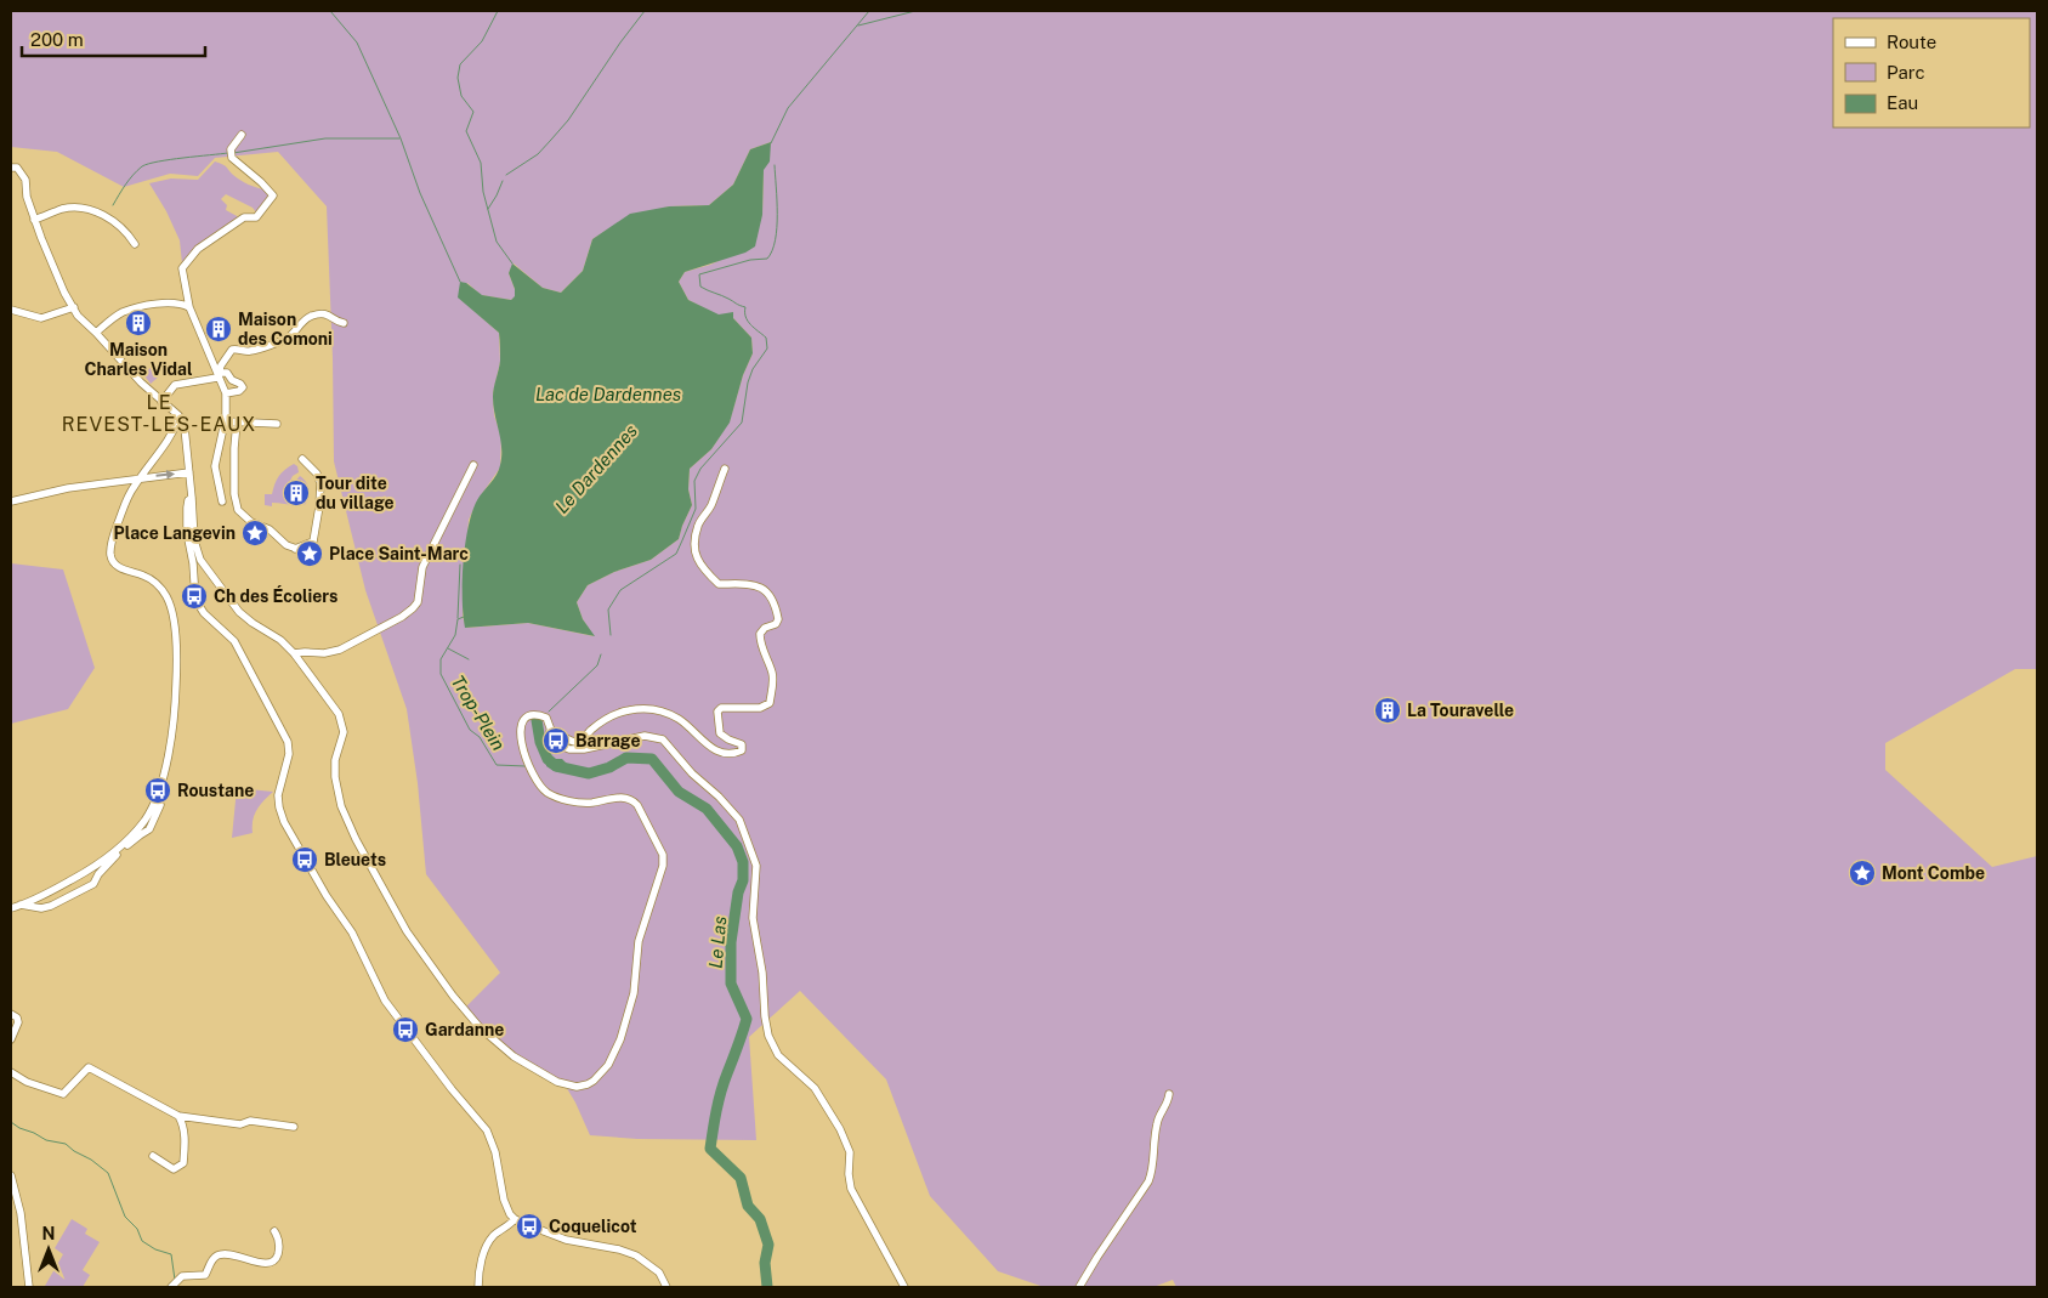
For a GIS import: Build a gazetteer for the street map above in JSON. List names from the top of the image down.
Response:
{
  "districts": ["LE REVEST-LES-EAUX"],
  "water": [
    "Lac de Dardennes",
    "Le Dardennes",
    "Trop-Plein",
    "Le Las"
  ],
  "places": {
    "building": [
      "Maison Charles Vidal",
      "Maison des Comoni",
      "Tour dite du village",
      "La Touravelle"
    ],
    "place": ["Place Langevin", "Place Saint-Marc", "Mont Combe"],
    "bus stop": [
      "Ch des Écoliers",
      "Barrage",
      "Roustane",
      "Bleuets",
      "Gardanne",
      "Coquelicot"
    ]
  },
  "legend": ["Route", "Parc", "Eau"],
  "scale_bar": "200 m",
  "north": "top"
}
